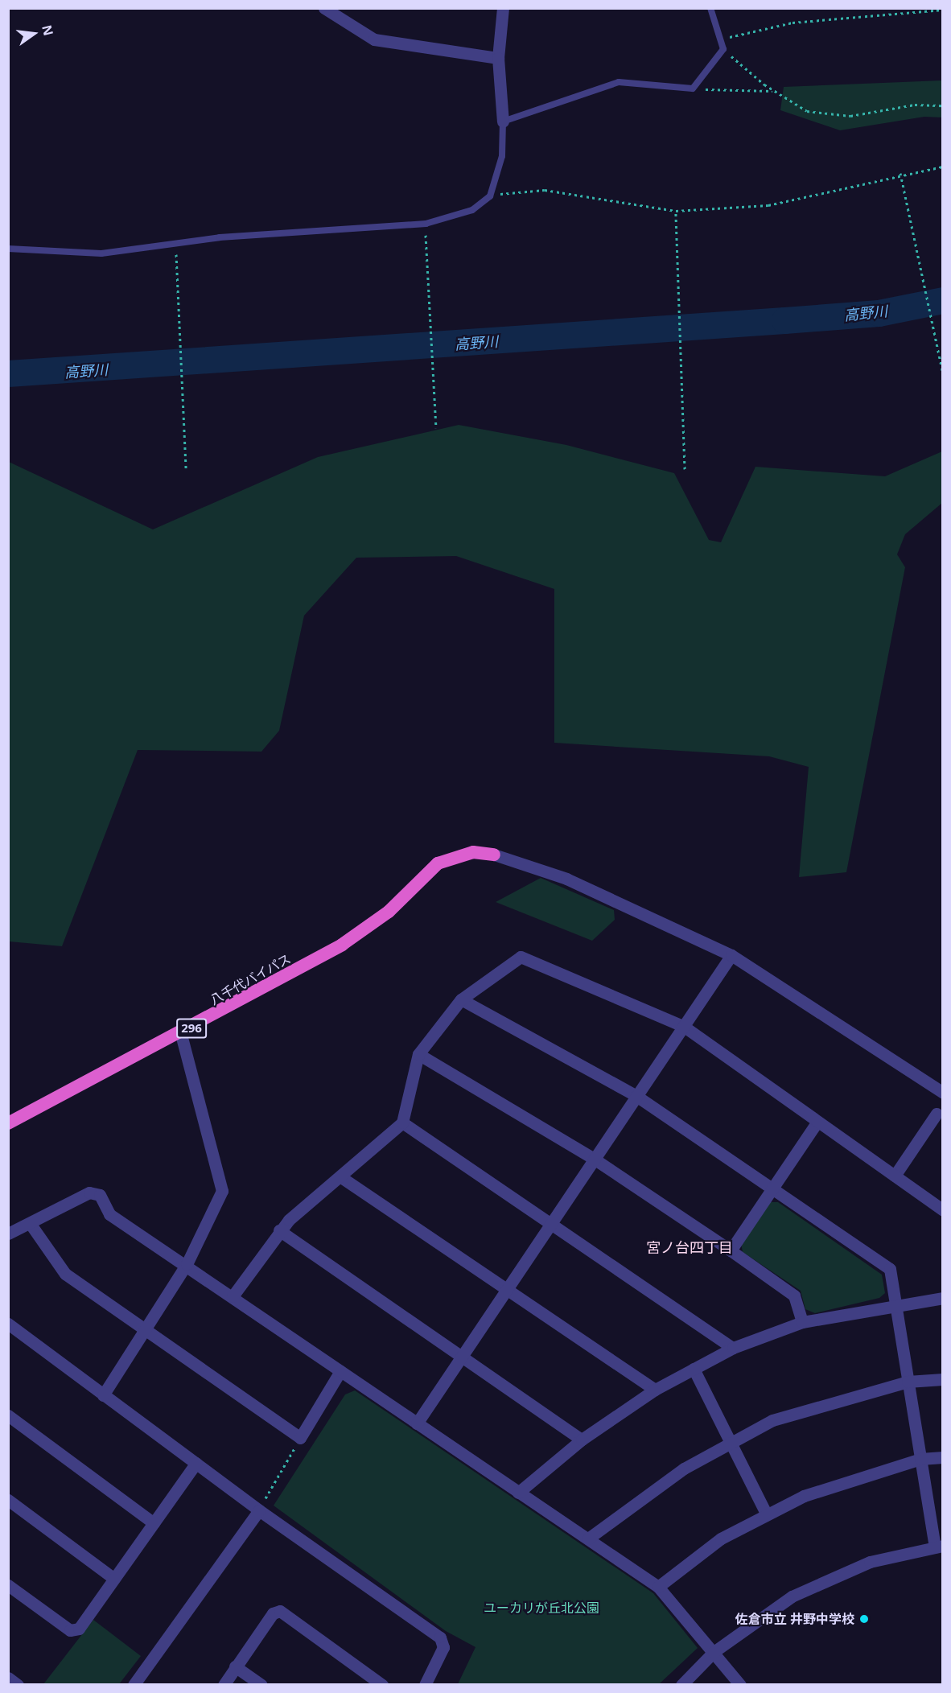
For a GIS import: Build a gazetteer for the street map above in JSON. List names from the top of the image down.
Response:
{
  "streets": {
    "highway": ["八千代バイパス", "296"]
  },
  "districts": ["宮ノ台四丁目"],
  "water": ["高野川"],
  "parks": ["ユーカリが丘北公園"],
  "places": ["佐倉市立 井野中学校"],
  "north": "right"
}
